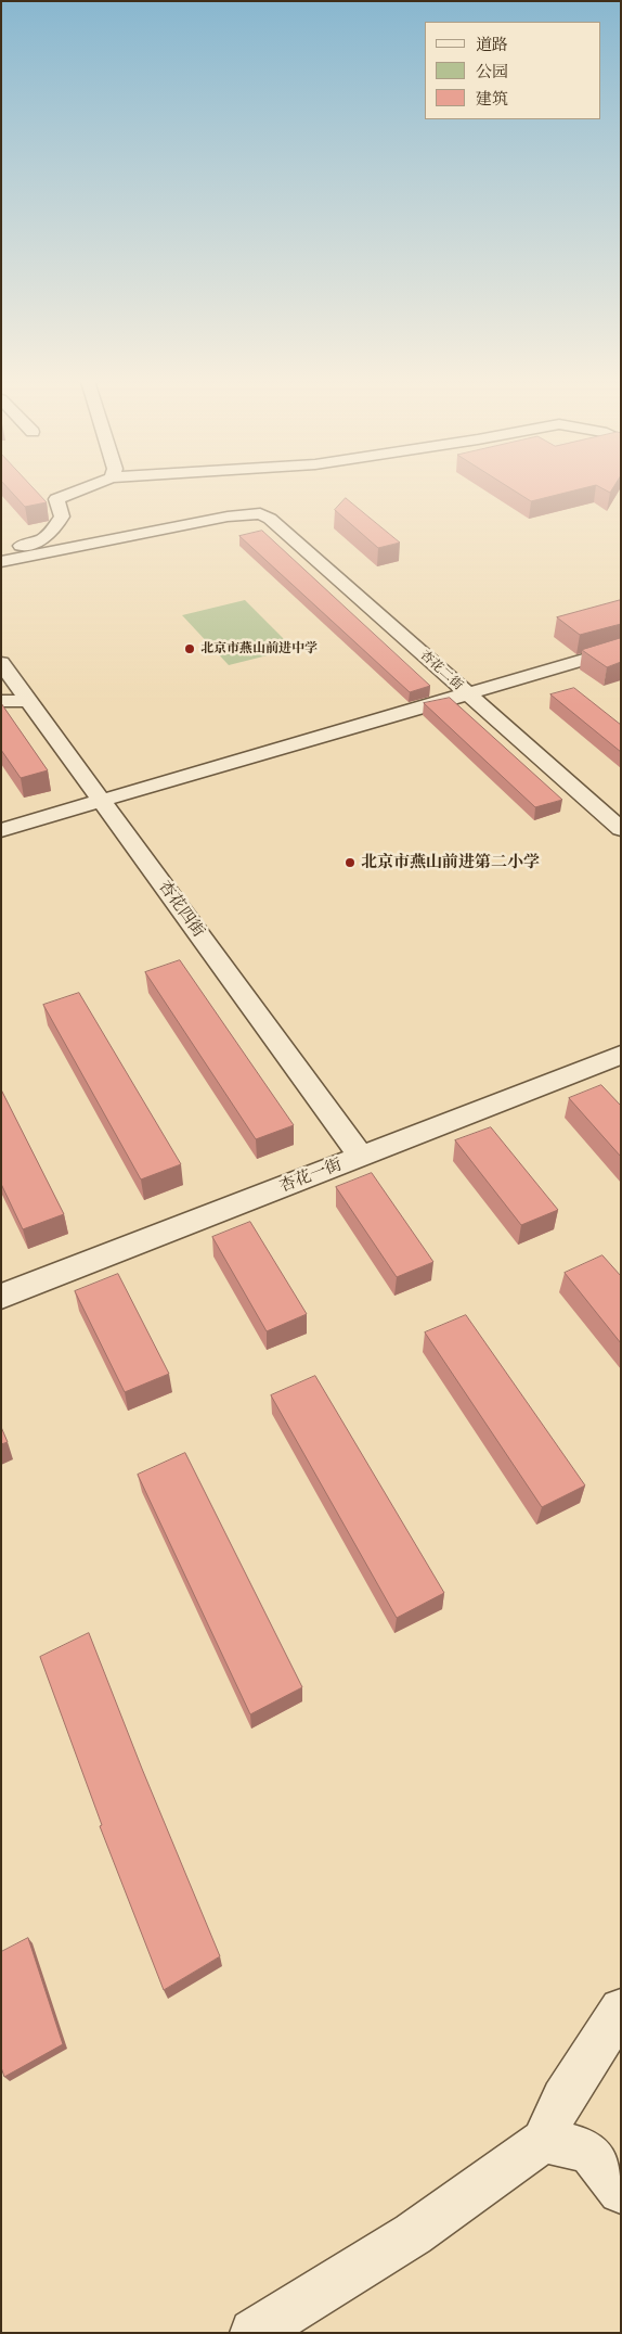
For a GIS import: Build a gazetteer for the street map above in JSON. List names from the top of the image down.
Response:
{
  "streets": {
    "street": ["杏花二街", "杏花四街", "杏花一街"]
  },
  "crossings": [
    ["杏花四街", "杏花一街"]
  ],
  "places": ["北京市燕山前进中学", "北京市燕山前进第二小学"],
  "legend": ["道路", "公园", "建筑"]
}
